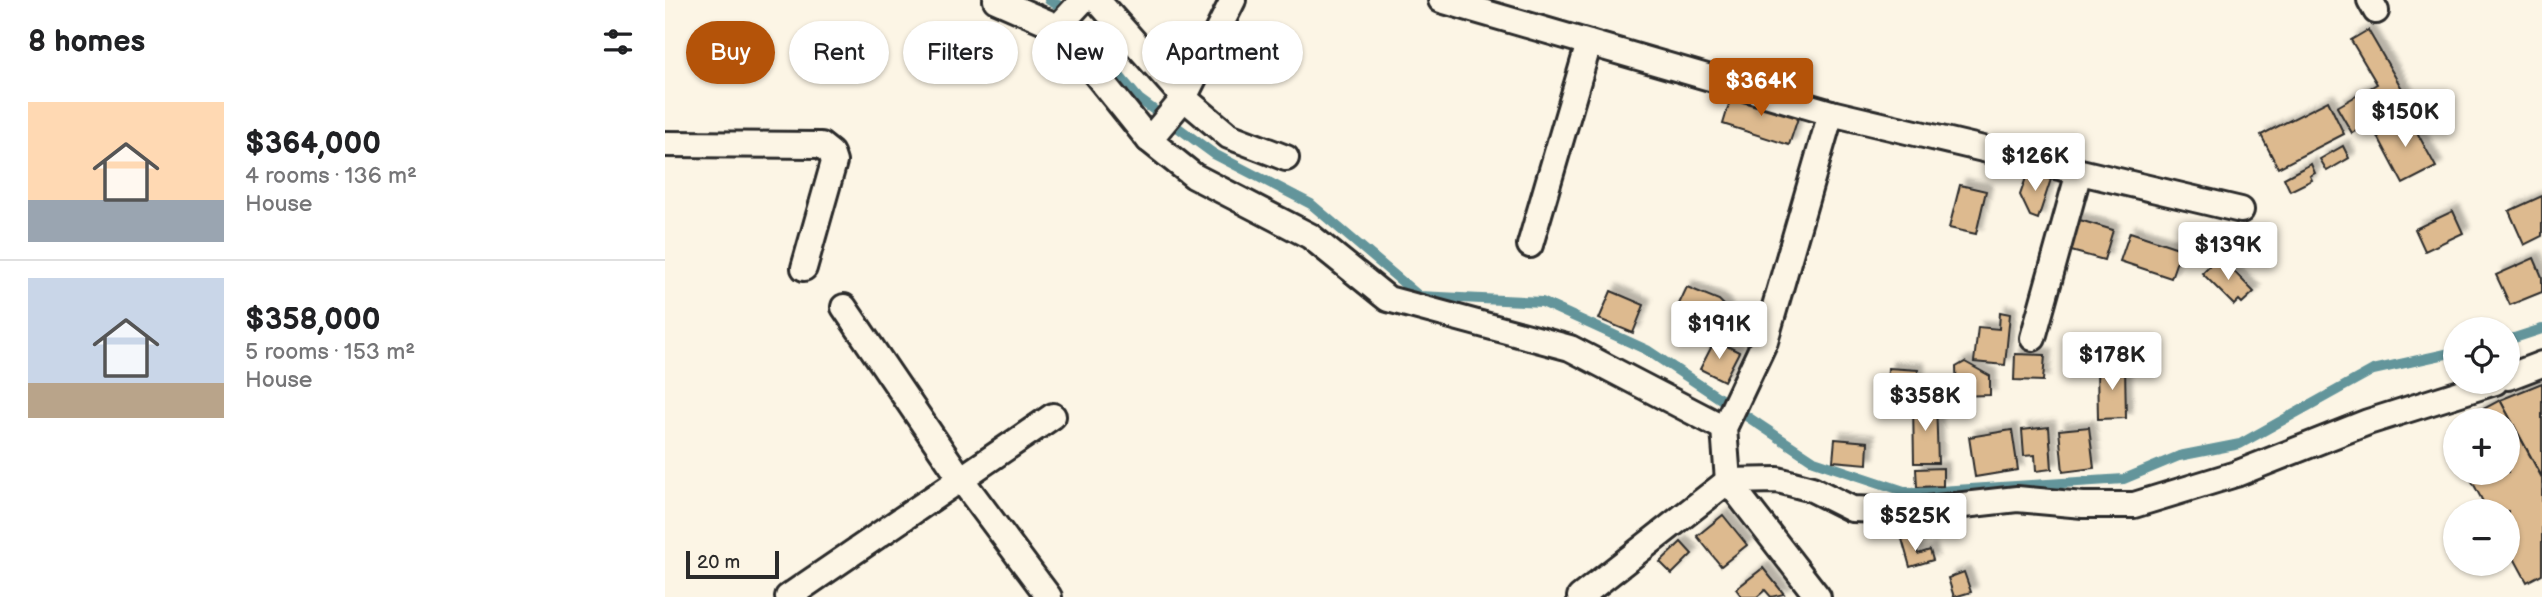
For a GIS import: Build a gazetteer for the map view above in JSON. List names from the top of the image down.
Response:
{
  "scale_bar": "20 m",
  "page": {
    "heading": "8 homes",
    "chip": [
      "Buy",
      "Rent",
      "Filters",
      "New",
      "Apartment"
    ],
    "price": [
      "$364K",
      "$150K",
      "$126K",
      "$139K",
      "$191K",
      "$178K",
      "$358K",
      "$525K"
    ],
    "list": [
      {
        "name": "$364,000",
        "note": "4 rooms · 136 m² · House"
      },
      {
        "name": "$358,000",
        "note": "5 rooms · 153 m² · House"
      }
    ],
    "map_buttons": ["+", "−"],
    "scale": "20 m"
  }
}
